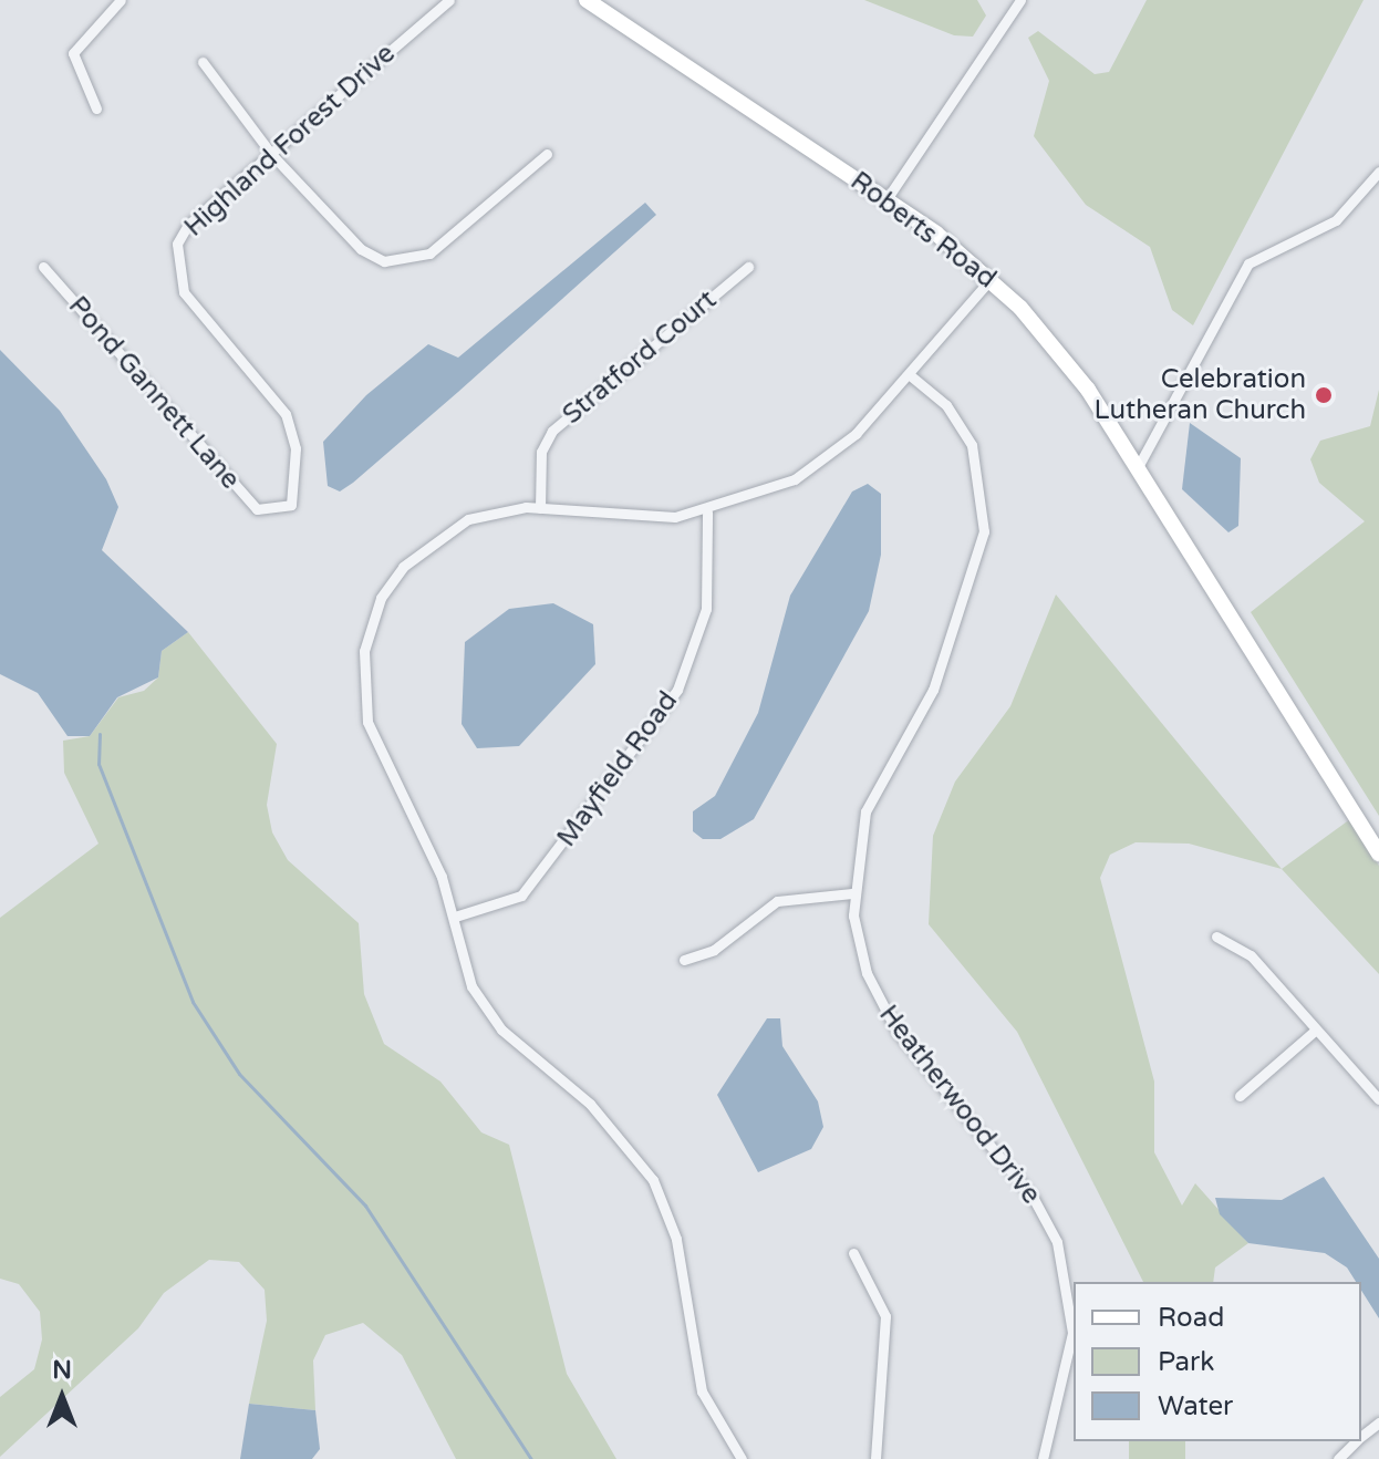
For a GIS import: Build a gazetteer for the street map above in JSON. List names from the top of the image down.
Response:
{
  "streets": {
    "main road": ["Roberts Road"],
    "street": [
      "Highland Forest Drive",
      "Stratford Court",
      "Pond Gannett Lane",
      "Mayfield Road",
      "Heatherwood Drive"
    ]
  },
  "crossings": [
    ["Highland Forest Drive", "Pond Gannett Lane"]
  ],
  "places": ["Celebration Lutheran Church"],
  "legend": ["Road", "Park", "Water"],
  "north": "top"
}
